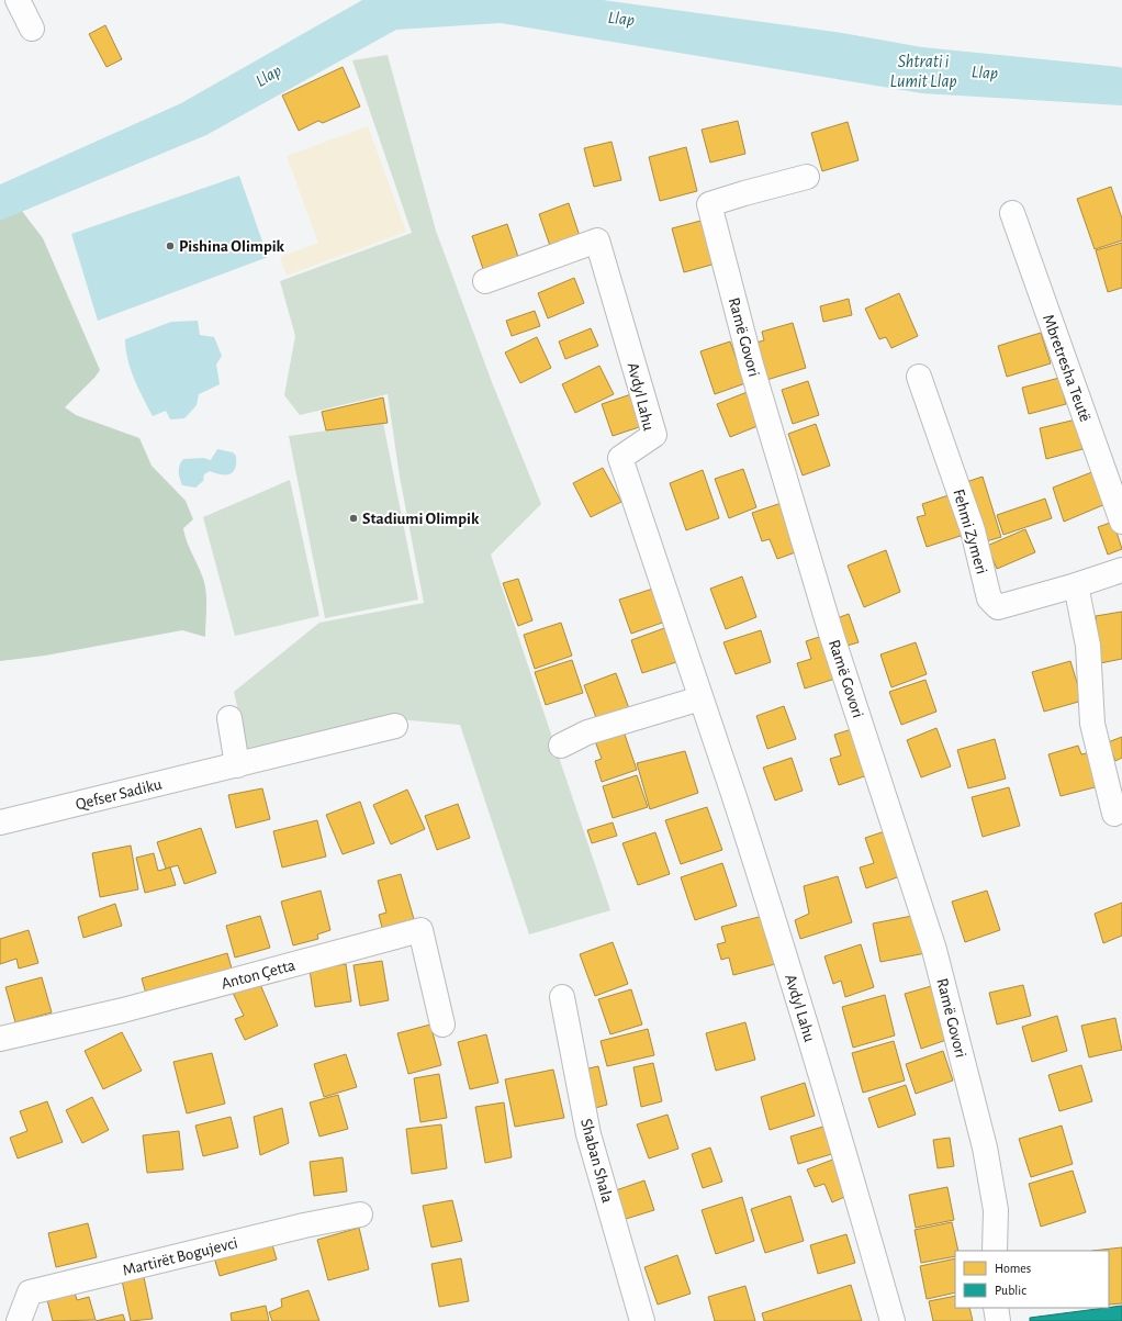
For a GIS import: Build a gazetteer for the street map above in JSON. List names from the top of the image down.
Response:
{
  "streets": {
    "street": [
      "Ramë Govori",
      "Mbretresha Teutë",
      "Avdyl Lahu",
      "Fehmi Zymeri",
      "Qefser Sadiku",
      "Anton Çetta",
      "Shaban Shala",
      "Martirët Bogujevci"
    ]
  },
  "water": ["Llap", "Shtrati i Lumit Llap"],
  "places": ["Pishina Olimpik", "Stadiumi Olimpik"],
  "legend": ["Homes", "Public"]
}
